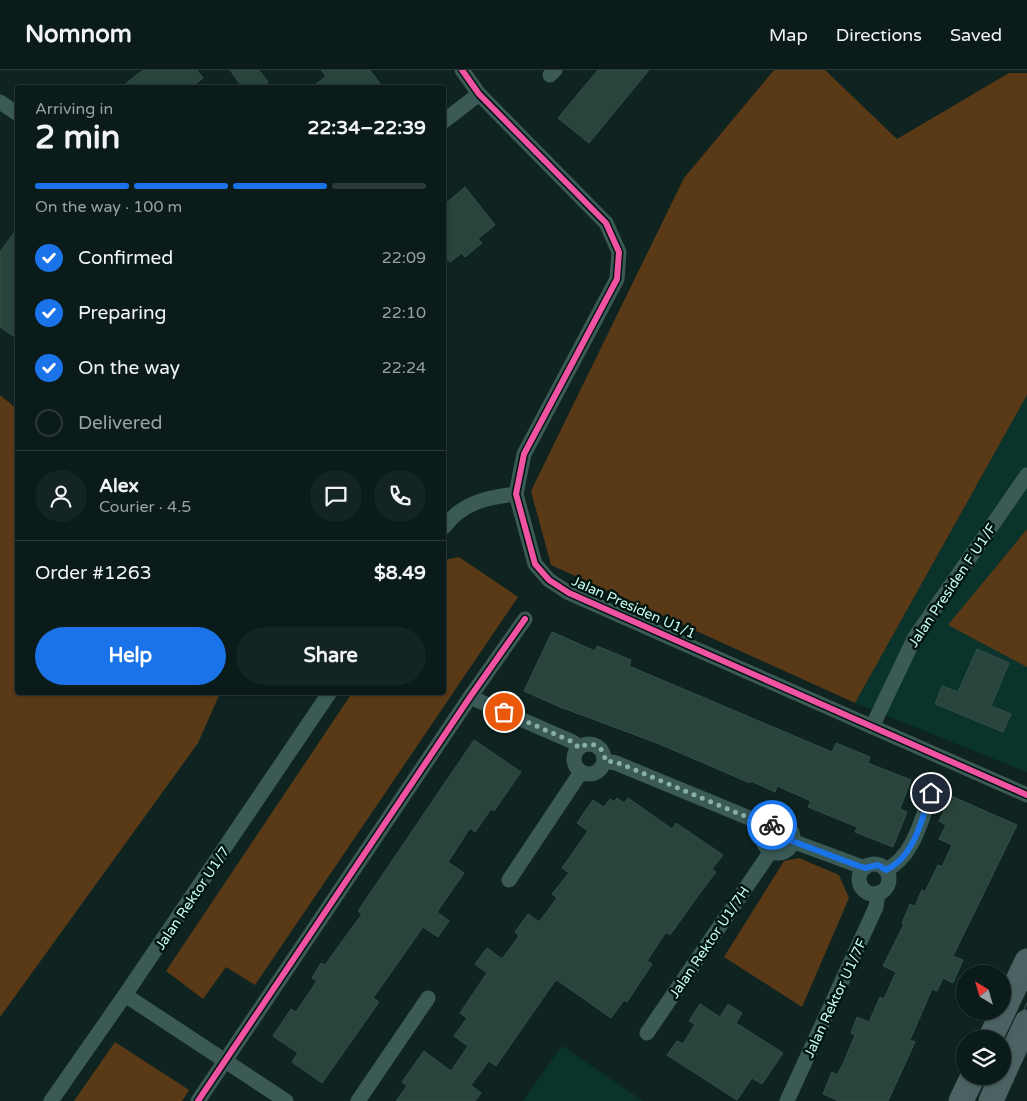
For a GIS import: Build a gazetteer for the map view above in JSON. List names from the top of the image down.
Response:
{
  "streets": {
    "street": [
      "Jalan Presiden F U1/F",
      "Jalan Presiden U1/1",
      "Jalan Rektor U1/7",
      "Jalan Rektor U1/7H",
      "Jalan Rektor U1/7F"
    ]
  },
  "crossings": [
    ["Jalan Presiden F U1/F", "Jalan Presiden U1/1"]
  ],
  "north": "top left",
  "page": {
    "header": "Nomnom",
    "nav": ["Map", "Directions", "Saved"],
    "heading": ["2 min", "Arriving in", "22:34–22:39"],
    "panel": [
      "Alex",
      "Courier · 4.5",
      "Order #1263",
      "$8.49"
    ],
    "bar": "On the way · 100 m",
    "list": [
      ["Confirmed", "22:09"],
      ["Preparing", "22:10"],
      ["On the way", "22:24"],
      "Delivered"
    ],
    "buttons": ["Help", "Share"]
  }
}
